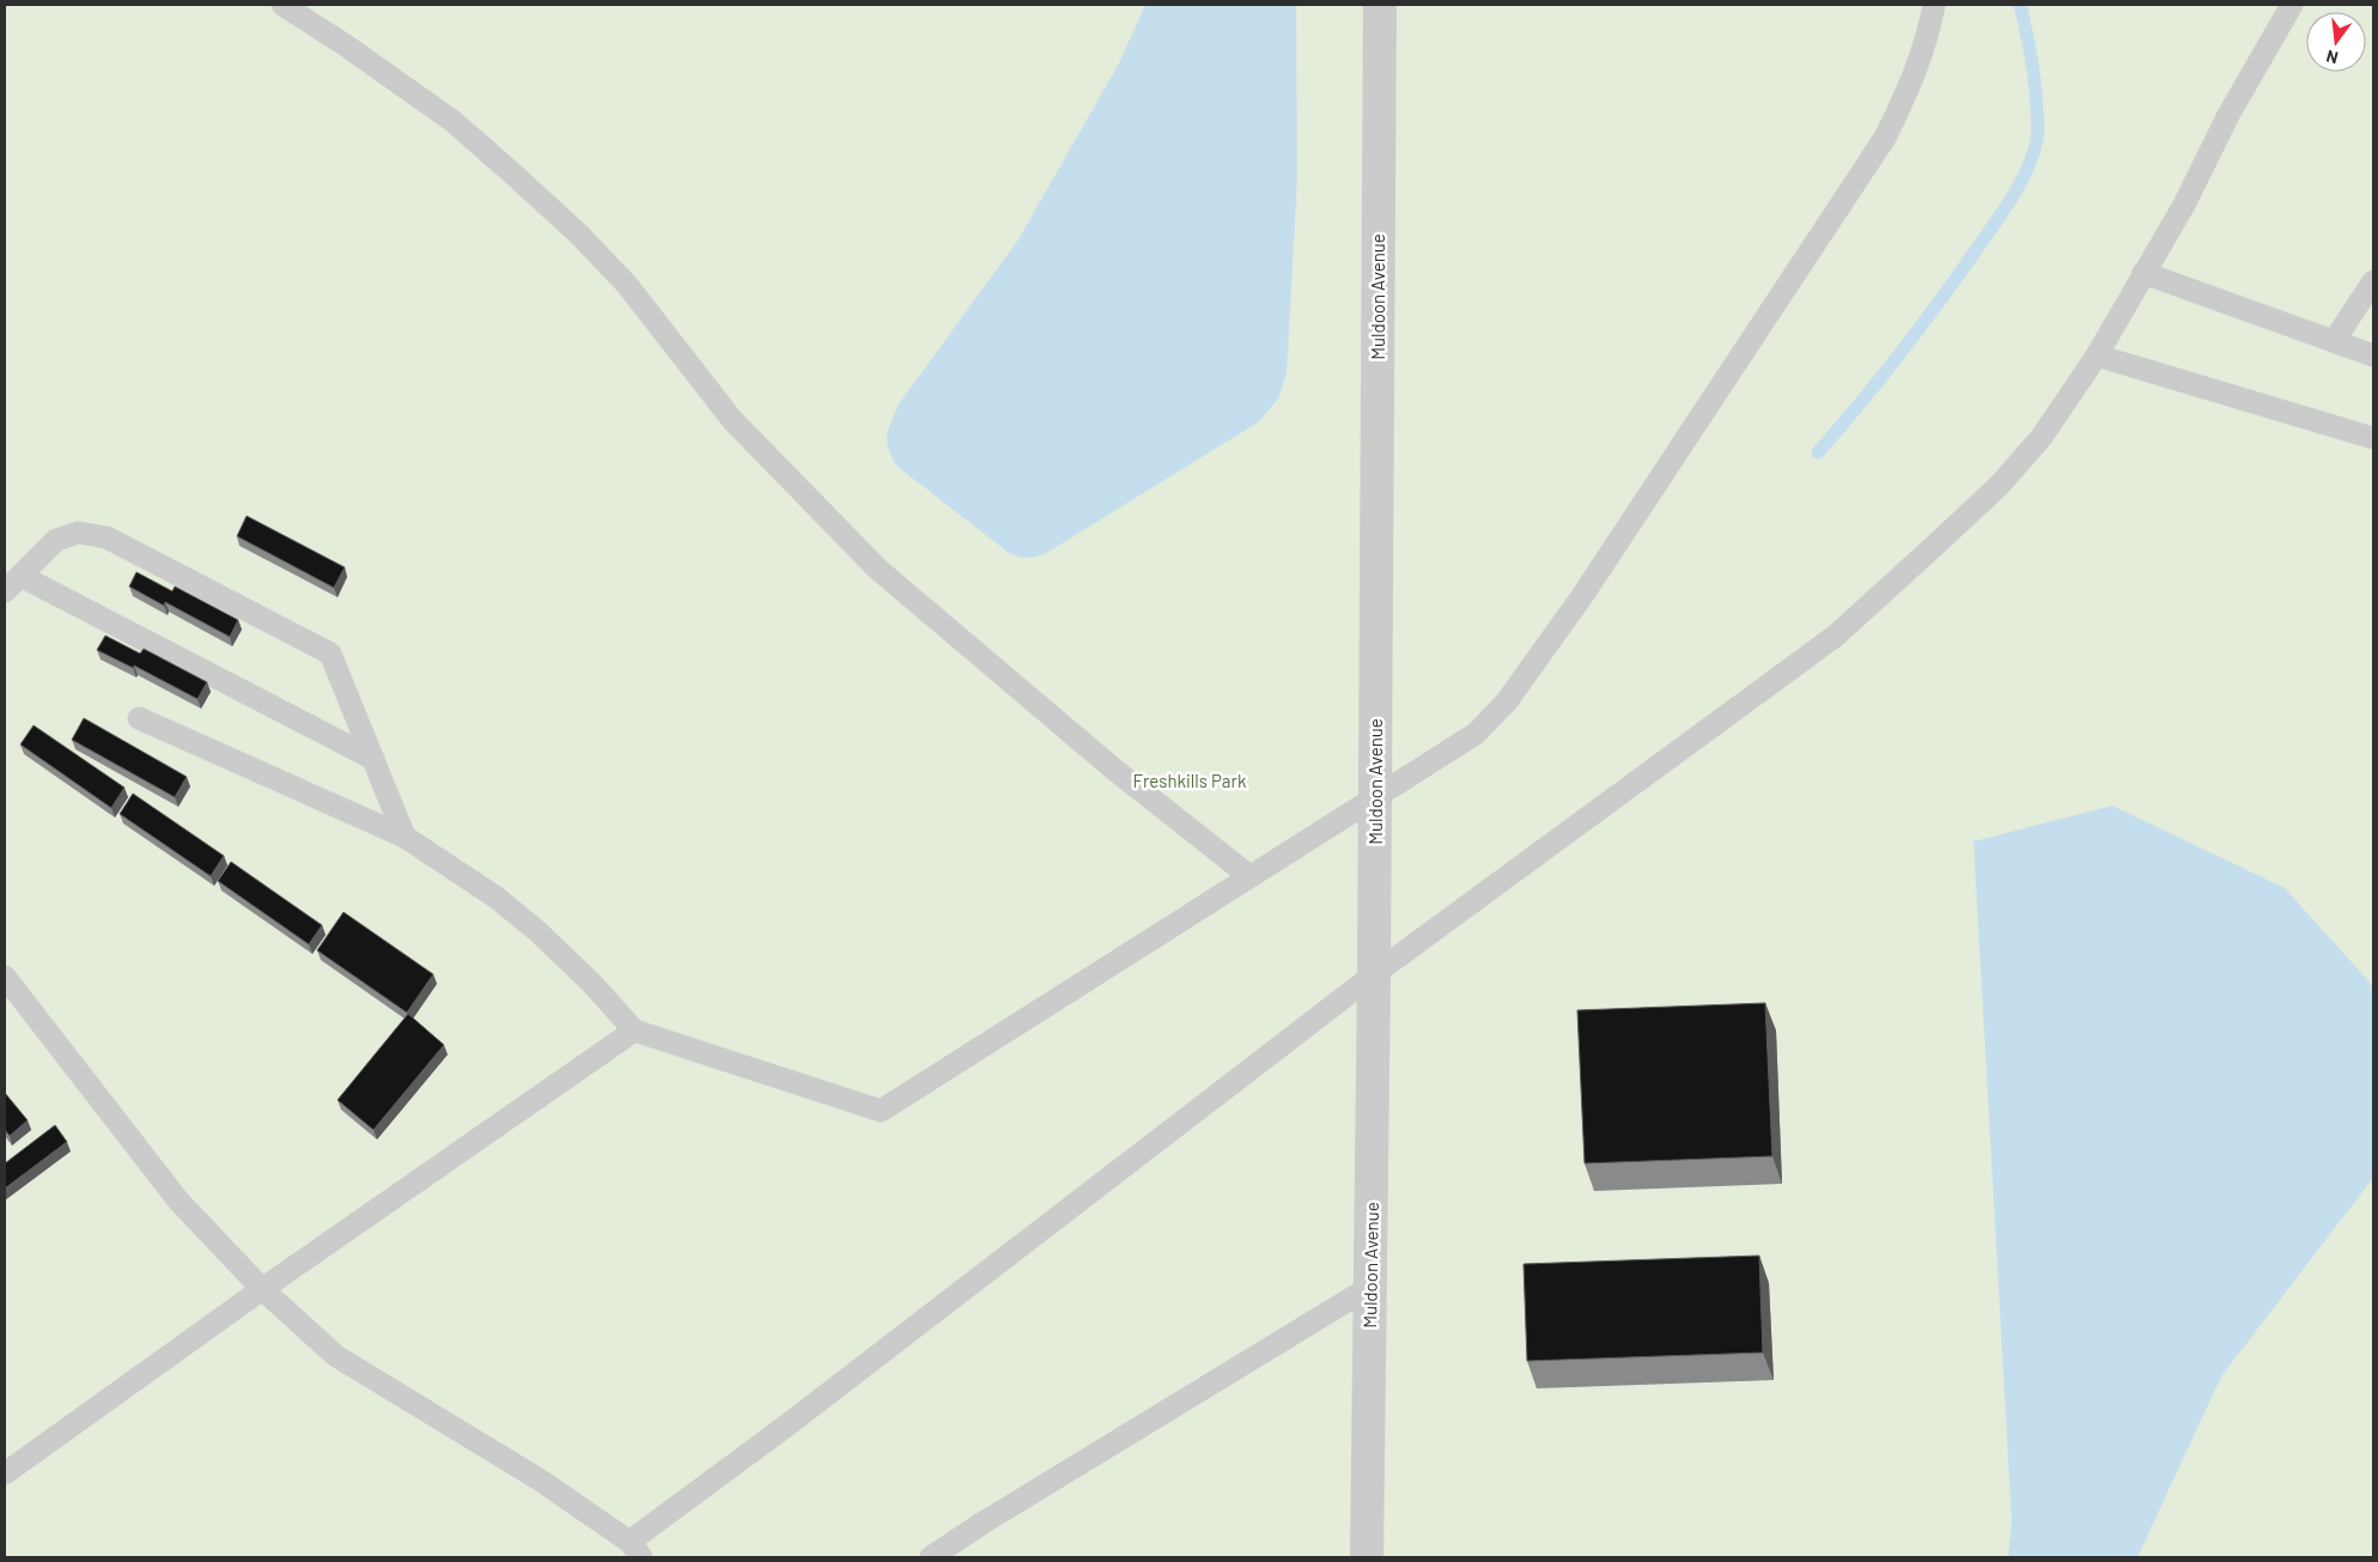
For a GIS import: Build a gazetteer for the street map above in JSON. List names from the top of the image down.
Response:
{
  "streets": {
    "street": ["Muldoon Avenue"]
  },
  "parks": ["Freshkills Park"],
  "north": "bottom"
}
